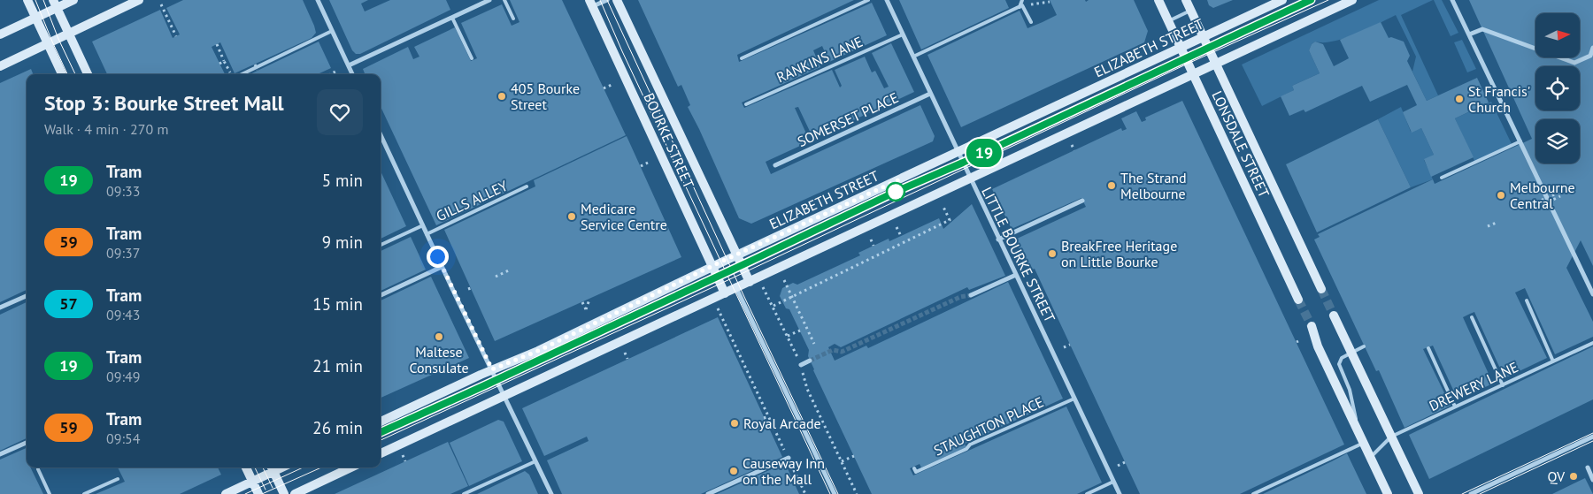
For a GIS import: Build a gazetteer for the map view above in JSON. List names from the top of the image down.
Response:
{
  "streets": {
    "street": [
      "ELIZABETH STREET",
      "SOMERSET PLACE",
      "BOURKE STREET",
      "LONSDALE STREET",
      "LITTLE BOURKE STREET"
    ],
    "lane": [
      "RANKINS LANE",
      "GILLS ALLEY",
      "DREWERY LANE",
      "STAUGHTON PLACE"
    ]
  },
  "crossings": [
    ["ELIZABETH STREET", "BOURKE STREET"],
    ["ELIZABETH STREET", "LONSDALE STREET"],
    ["ELIZABETH STREET", "LITTLE BOURKE STREET"],
    ["RANKINS LANE", "LITTLE BOURKE STREET"],
    ["SOMERSET PLACE", "LITTLE BOURKE STREET"],
    ["LITTLE BOURKE STREET", "STAUGHTON PLACE"]
  ],
  "places": [
    "405 Bourke Street",
    "St Francis' Church",
    "The Strand Melbourne",
    "Melbourne Central",
    "Medicare Service Centre",
    "BreakFree Heritage on Little Bourke",
    "Maltese Consulate",
    "Royal Arcade",
    "Causeway Inn on the Mall",
    "QV"
  ],
  "lines": ["tram line 19"],
  "north": "right",
  "page": {
    "on_map": "19",
    "heading": ["Stop 3: Bourke Street Mall", "Walk · 4 min · 270 m"],
    "list": [
      {
        "mark": "19",
        "name": "Tram",
        "note": "09:33",
        "value": "5 min"
      },
      {
        "mark": "59",
        "name": "Tram",
        "note": "09:37",
        "value": "9 min"
      },
      {
        "mark": "57",
        "name": "Tram",
        "note": "09:43",
        "value": "15 min"
      },
      {
        "mark": "19",
        "name": "Tram",
        "note": "09:49",
        "value": "21 min"
      },
      {
        "mark": "59",
        "name": "Tram",
        "note": "09:54",
        "value": "26 min"
      }
    ]
  }
}
